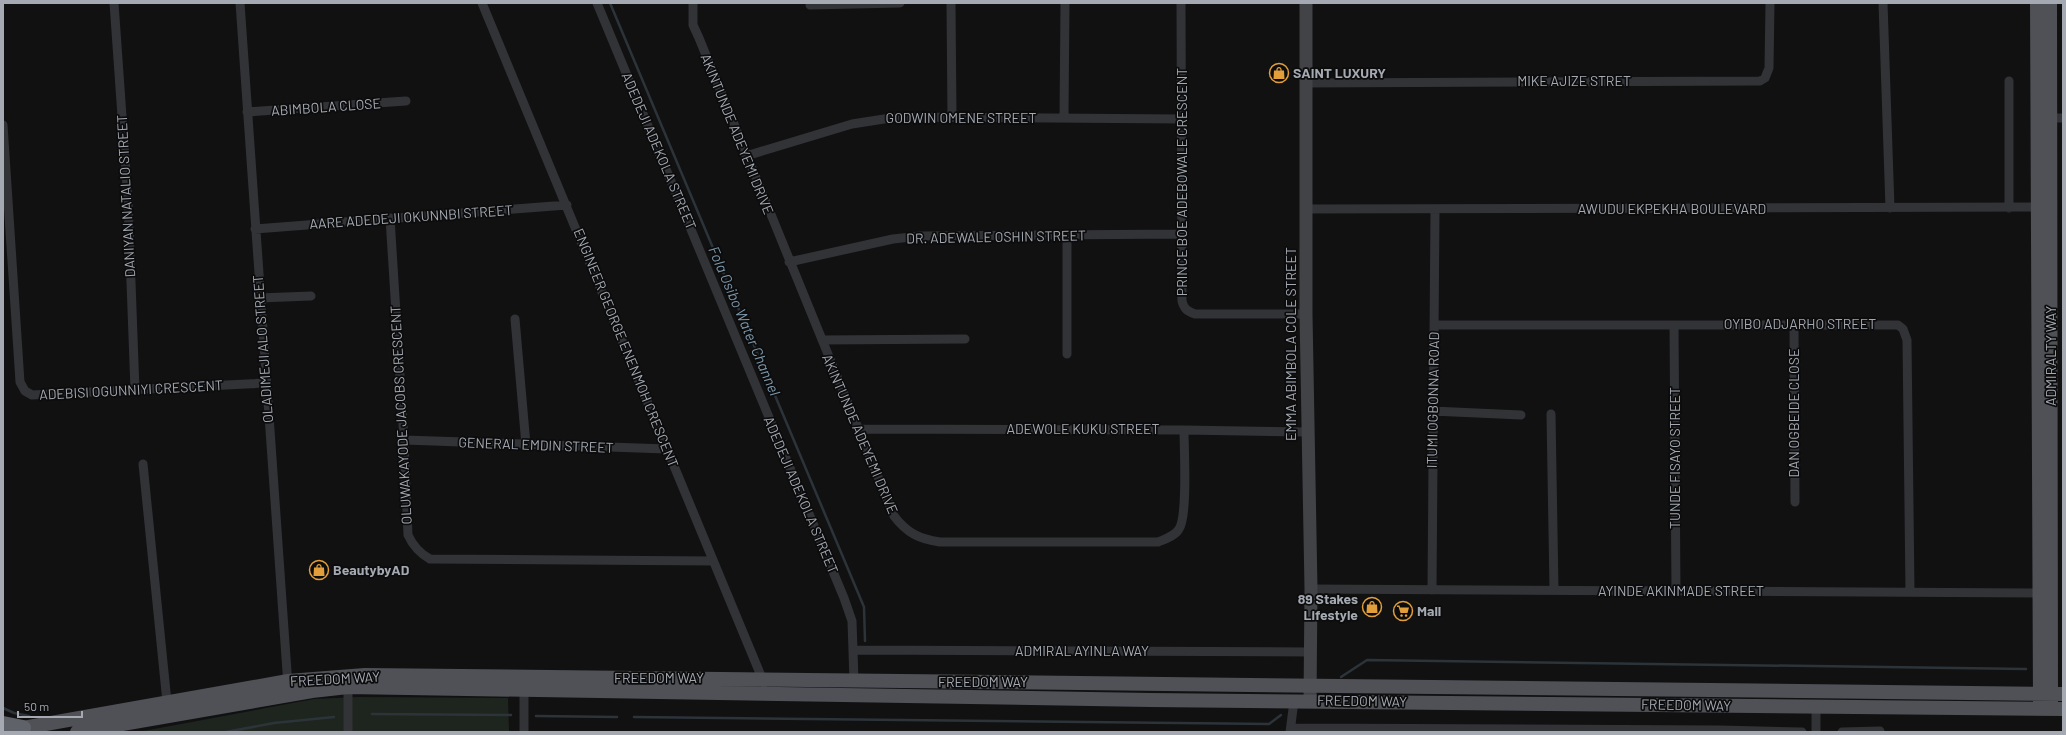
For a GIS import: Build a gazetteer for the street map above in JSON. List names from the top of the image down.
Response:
{
  "streets": {
    "main road": ["ADMIRALTY WAY", "FREEDOM WAY"],
    "street": [
      "MIKE AJIZE STRET",
      "ABIMBOLA CLOSE",
      "GODWIN OMENE STREET",
      "AKINTUNDE ADEYEMI DRIVE",
      "ADEDEJI ADEKOLA STREET",
      "PRINCE BOE ADEBOWALE CRESCENT",
      "DANIYAN NATALIO STREET",
      "AWUDU EKPEKHA BOULEVARD",
      "AARE ADEDEJI OKUNNBI STREET",
      "DR. ADEWALE OSHIN STREET",
      "OYIBO ADJARHO STREET",
      "EMMA ABIMBOLA COLE STREET",
      "ENGINEER GEORGE ENENMOH CRESCENT",
      "OLADIMEJI ALO STREET",
      "ADEBISI OGUNNIYI CRESCENT",
      "ITUMI OGBONNA ROAD",
      "DAN OGBEIDE CLOSE",
      "OLUWAKAYODE JACOBS CRESCENT",
      "ADEWOLE KUKU STREET",
      "GENERAL EMDIN STREET",
      "TUNDE FISAYO STREET",
      "AYINDE AKINMADE STREET",
      "ADMIRAL AYINLA WAY"
    ]
  },
  "crossings": [
    ["MIKE AJIZE STRET", "EMMA ABIMBOLA COLE STREET"],
    ["ABIMBOLA CLOSE", "OLADIMEJI ALO STREET"],
    ["GODWIN OMENE STREET", "AKINTUNDE ADEYEMI DRIVE"],
    ["GODWIN OMENE STREET", "PRINCE BOE ADEBOWALE CRESCENT"],
    ["AKINTUNDE ADEYEMI DRIVE", "DR. ADEWALE OSHIN STREET"],
    ["AKINTUNDE ADEYEMI DRIVE", "ADEWOLE KUKU STREET"],
    ["ADEDEJI ADEKOLA STREET", "ADMIRAL AYINLA WAY"],
    ["ADEDEJI ADEKOLA STREET", "FREEDOM WAY"],
    ["PRINCE BOE ADEBOWALE CRESCENT", "DR. ADEWALE OSHIN STREET"],
    ["PRINCE BOE ADEBOWALE CRESCENT", "EMMA ABIMBOLA COLE STREET"],
    ["DANIYAN NATALIO STREET", "ADEBISI OGUNNIYI CRESCENT"],
    ["AWUDU EKPEKHA BOULEVARD", "EMMA ABIMBOLA COLE STREET"],
    ["AWUDU EKPEKHA BOULEVARD", "ADMIRALTY WAY"],
    ["AWUDU EKPEKHA BOULEVARD", "ITUMI OGBONNA ROAD"],
    ["AARE ADEDEJI OKUNNBI STREET", "ENGINEER GEORGE ENENMOH CRESCENT"],
    ["AARE ADEDEJI OKUNNBI STREET", "OLADIMEJI ALO STREET"],
    ["AARE ADEDEJI OKUNNBI STREET", "OLUWAKAYODE JACOBS CRESCENT"],
    ["OYIBO ADJARHO STREET", "ITUMI OGBONNA ROAD"],
    ["OYIBO ADJARHO STREET", "DAN OGBEIDE CLOSE"],
    ["OYIBO ADJARHO STREET", "TUNDE FISAYO STREET"],
    ["OYIBO ADJARHO STREET", "AYINDE AKINMADE STREET"],
    ["EMMA ABIMBOLA COLE STREET", "ADEWOLE KUKU STREET"],
    ["EMMA ABIMBOLA COLE STREET", "AYINDE AKINMADE STREET"],
    ["EMMA ABIMBOLA COLE STREET", "ADMIRAL AYINLA WAY"],
    ["EMMA ABIMBOLA COLE STREET", "FREEDOM WAY"],
    ["ENGINEER GEORGE ENENMOH CRESCENT", "OLUWAKAYODE JACOBS CRESCENT"],
    ["ENGINEER GEORGE ENENMOH CRESCENT", "GENERAL EMDIN STREET"],
    ["ENGINEER GEORGE ENENMOH CRESCENT", "FREEDOM WAY"],
    ["OLADIMEJI ALO STREET", "ADEBISI OGUNNIYI CRESCENT"],
    ["OLADIMEJI ALO STREET", "FREEDOM WAY"],
    ["ADMIRALTY WAY", "AYINDE AKINMADE STREET"],
    ["ADMIRALTY WAY", "FREEDOM WAY"],
    ["ITUMI OGBONNA ROAD", "AYINDE AKINMADE STREET"],
    ["OLUWAKAYODE JACOBS CRESCENT", "GENERAL EMDIN STREET"],
    ["TUNDE FISAYO STREET", "AYINDE AKINMADE STREET"]
  ],
  "water": ["Fola Osibo Water Channel"],
  "places": {
    "shop": ["SAINT LUXURY", "BeautybyAD", "89 Stakes Lifestyle"],
    "supermarket": ["Mall"]
  },
  "scale_bar": "50 m"
}
